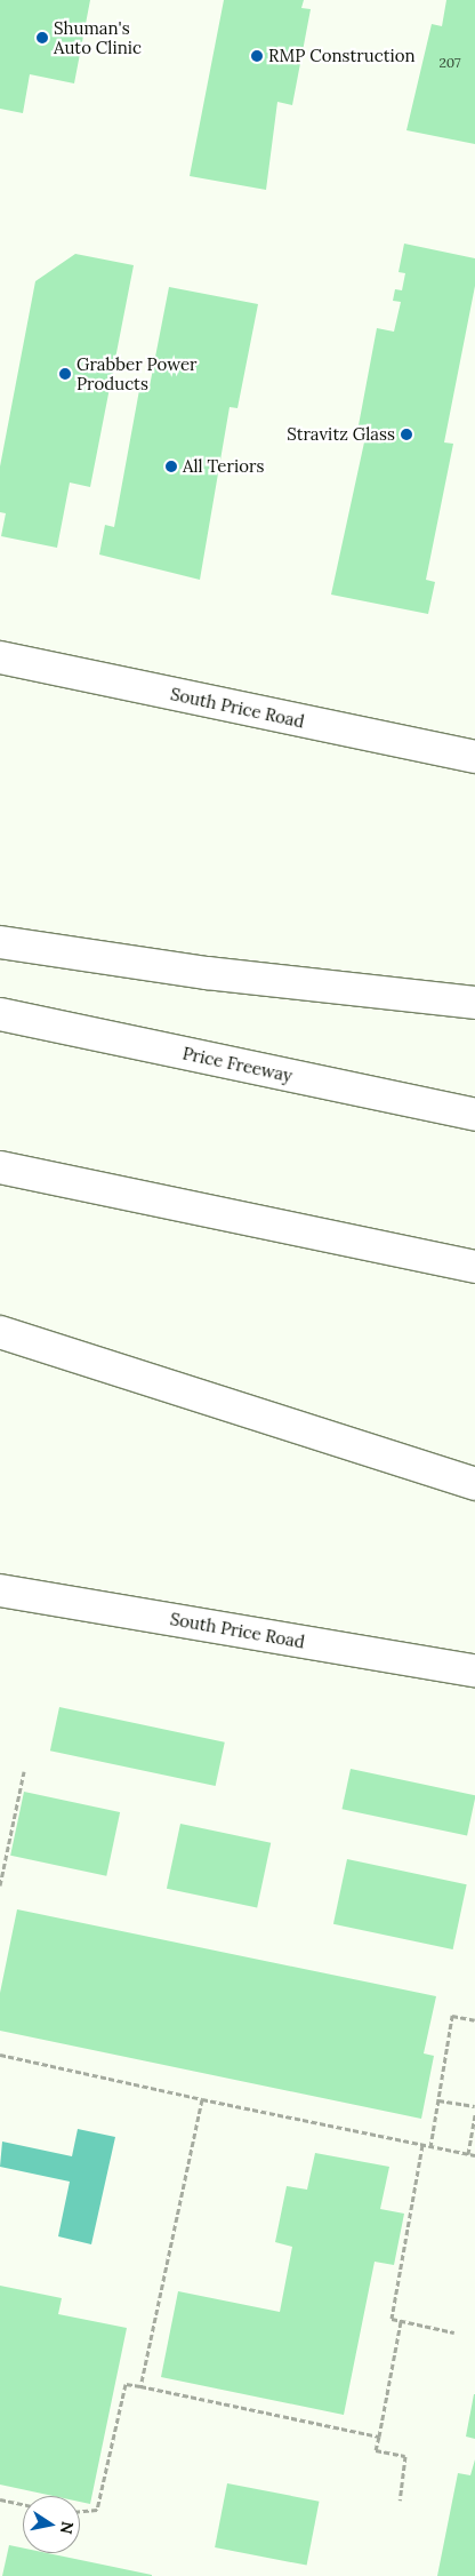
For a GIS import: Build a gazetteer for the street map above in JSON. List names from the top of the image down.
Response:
{
  "streets": {
    "main road": ["South Price Road", "Price Freeway"]
  },
  "places": [
    "Shuman's Auto Clinic",
    "RMP Construction",
    "Grabber Power Products",
    "Stravitz Glass",
    "All Teriors"
  ],
  "house_numbers": ["207"],
  "north": "right"
}
